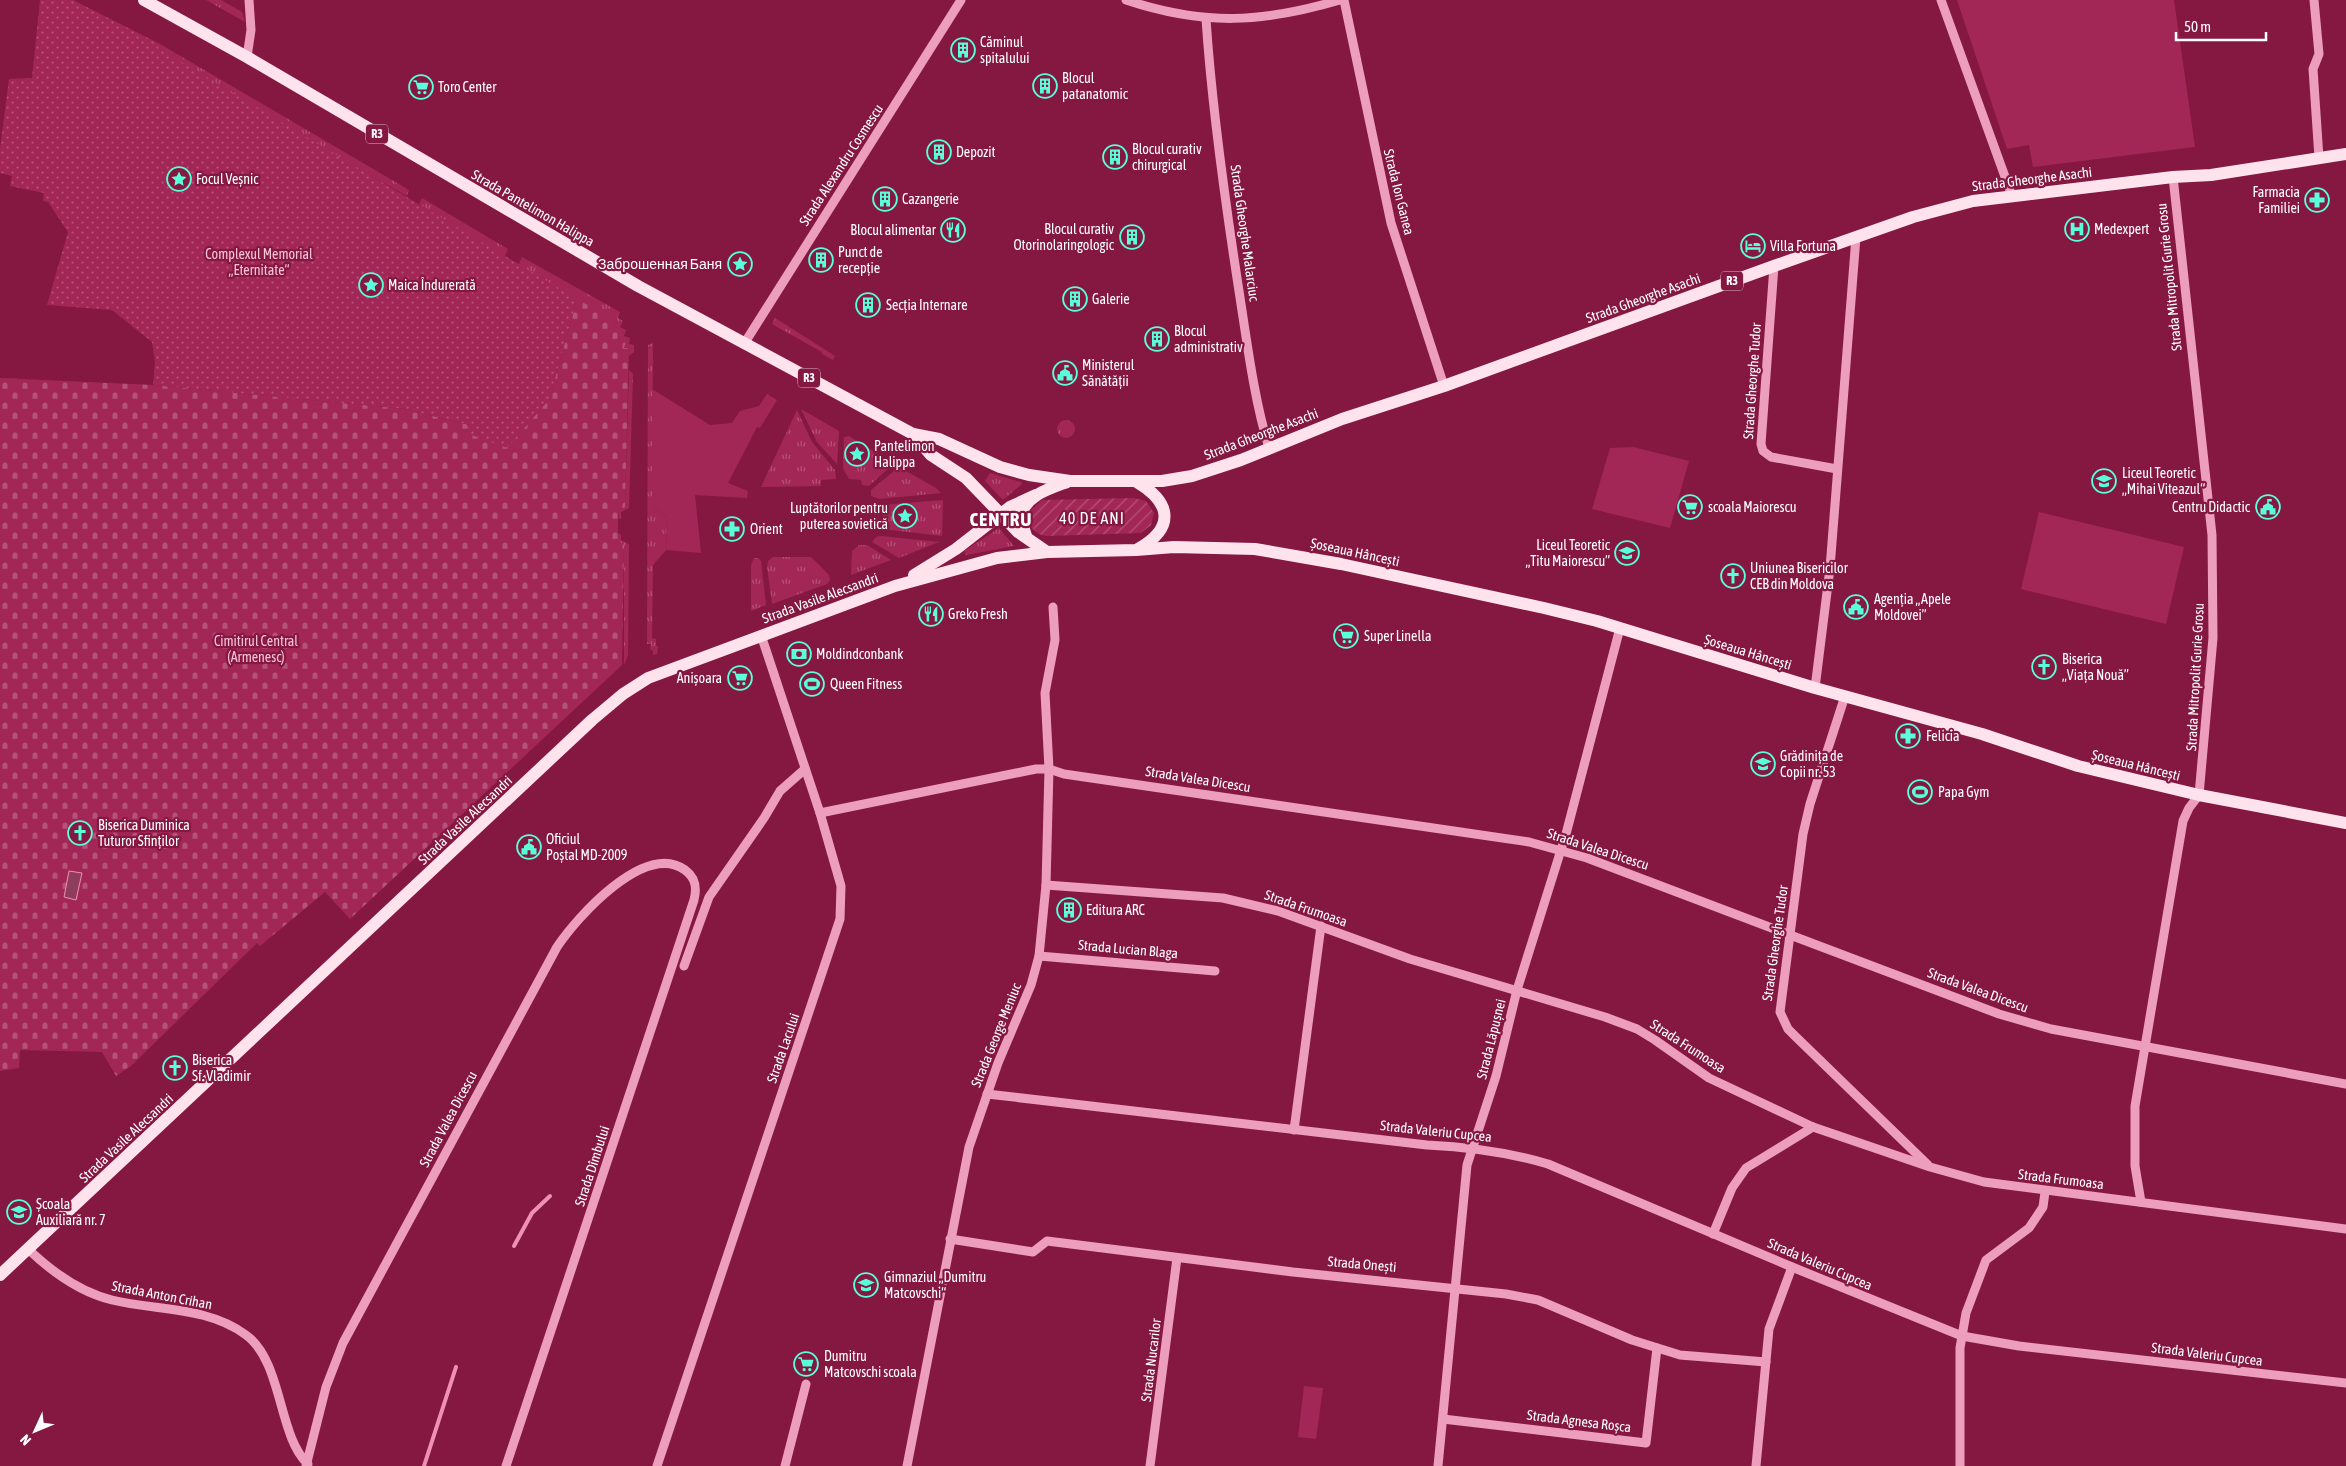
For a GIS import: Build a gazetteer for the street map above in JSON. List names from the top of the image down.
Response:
{
  "streets": {
    "main road": [
      "R3",
      "Strada Gheorghe Asachi",
      "Strada Pantelimon Halippa",
      "Șoseaua Hâncești",
      "Strada Vasile Alecsandri"
    ],
    "street": [
      "Strada Alexandru Cosmescu",
      "Strada Ion Ganea",
      "Strada Gheorghe Malarciuc",
      "Strada Mitropolit Gurie Grosu",
      "Strada Gheorghe Tudor",
      "Strada Valea Dicescu",
      "Strada Frumoasa",
      "Strada Lucian Blaga",
      "Strada George Meniuc",
      "Strada Lăpușnei",
      "Strada Lacului",
      "Strada Valeriu Cupcea",
      "Strada Dîmbului",
      "Strada Onești",
      "Strada Anton Crihan",
      "Strada Nucarilor",
      "Strada Agnesa Roșca"
    ]
  },
  "crossings": [
    ["R3", "Strada Gheorghe Asachi"],
    ["R3", "Strada Pantelimon Halippa"],
    ["R3", "Șoseaua Hâncești"],
    ["R3", "Strada Vasile Alecsandri"],
    ["Strada Alexandru Cosmescu", "Strada Pantelimon Halippa"],
    ["Strada Gheorghe Asachi", "Strada Ion Ganea"],
    ["Strada Gheorghe Asachi", "Strada Gheorghe Malarciuc"],
    ["Strada Gheorghe Asachi", "Strada Mitropolit Gurie Grosu"],
    ["Strada Gheorghe Asachi", "Strada Gheorghe Tudor"],
    ["Strada Mitropolit Gurie Grosu", "Șoseaua Hâncești"],
    ["Strada Mitropolit Gurie Grosu", "Strada Valea Dicescu"],
    ["Strada Mitropolit Gurie Grosu", "Strada Frumoasa"],
    ["Strada Gheorghe Tudor", "Șoseaua Hâncești"],
    ["Strada Gheorghe Tudor", "Strada Valea Dicescu"],
    ["Strada Gheorghe Tudor", "Strada Frumoasa"],
    ["Șoseaua Hâncești", "Strada Vasile Alecsandri"],
    ["Șoseaua Hâncești", "Strada Lăpușnei"],
    ["Strada Vasile Alecsandri", "Strada Lacului"],
    ["Strada Vasile Alecsandri", "Strada Anton Crihan"],
    ["Strada Valea Dicescu", "Strada George Meniuc"],
    ["Strada Valea Dicescu", "Strada Lăpușnei"],
    ["Strada Valea Dicescu", "Strada Lacului"],
    ["Strada Valea Dicescu", "Strada Dîmbului"],
    ["Strada Valea Dicescu", "Strada Anton Crihan"],
    ["Strada Frumoasa", "Strada George Meniuc"],
    ["Strada Frumoasa", "Strada Lăpușnei"],
    ["Strada Lucian Blaga", "Strada George Meniuc"],
    ["Strada George Meniuc", "Strada Valeriu Cupcea"],
    ["Strada George Meniuc", "Strada Onești"],
    ["Strada Lăpușnei", "Strada Valeriu Cupcea"],
    ["Strada Lăpușnei", "Strada Onești"],
    ["Strada Lăpușnei", "Strada Agnesa Roșca"],
    ["Strada Onești", "Strada Nucarilor"],
    ["Strada Onești", "Strada Agnesa Roșca"]
  ],
  "districts": ["40 DE ANI", "CENTRU"],
  "parks": ["Complexul Memorial „Eternitate“", "Cimitirul Central (Armenesc)"],
  "places": {
    "building": [
      "Căminul spitalului",
      "Blocul patanatomic",
      "Depozit",
      "Blocul curativ chirurgical",
      "Cazangerie",
      "Blocul curativ Otorinolaringologic",
      "Punct de recepție",
      "Galerie",
      "Secția Internare",
      "Blocul administrativ",
      "Editura ARC"
    ],
    "supermarket": [
      "Toro Center",
      "scoala Maiorescu",
      "Super Linella",
      "Anișoara",
      "Dumitru Matcovschi scoala"
    ],
    "place": [
      "Focul Veșnic",
      "Заброшенная Баня",
      "Maica Îndurerată",
      "Pantelimon Halippa",
      "Luptătorilor pentru puterea sovietică"
    ],
    "pharmacy": ["Farmacia Familiei", "Orient", "Felicia"],
    "hospital": ["Medexpert"],
    "restaurant": ["Blocul alimentar", "Greko Fresh"],
    "hotel": ["Villa Fortuna"],
    "public building": [
      "Ministerul Sănătății",
      "Centru Didactic",
      "Agenția „Apele Moldovei”",
      "Oficiul Poștal MD-2009"
    ],
    "school or university": [
      "Liceul Teoretic „Mihai Viteazul“",
      "Liceul Teoretic „Titu Maiorescu”",
      "Grădinița de Copii nr. 53",
      "Școala Auxiliară nr. 7",
      "Gimnaziul „Dumitru Matcovschi“"
    ],
    "church": [
      "Uniunea Bisericilor CEB din Moldova",
      "Biserica „Viața Nouă”",
      "Biserica Duminica Tuturor Sfinților",
      "Biserica Sf. Vladimir"
    ],
    "bank": ["Moldindconbank"],
    "sports": ["Queen Fitness", "Papa Gym"]
  },
  "scale_bar": "50 m",
  "north": "bottom left"
}
